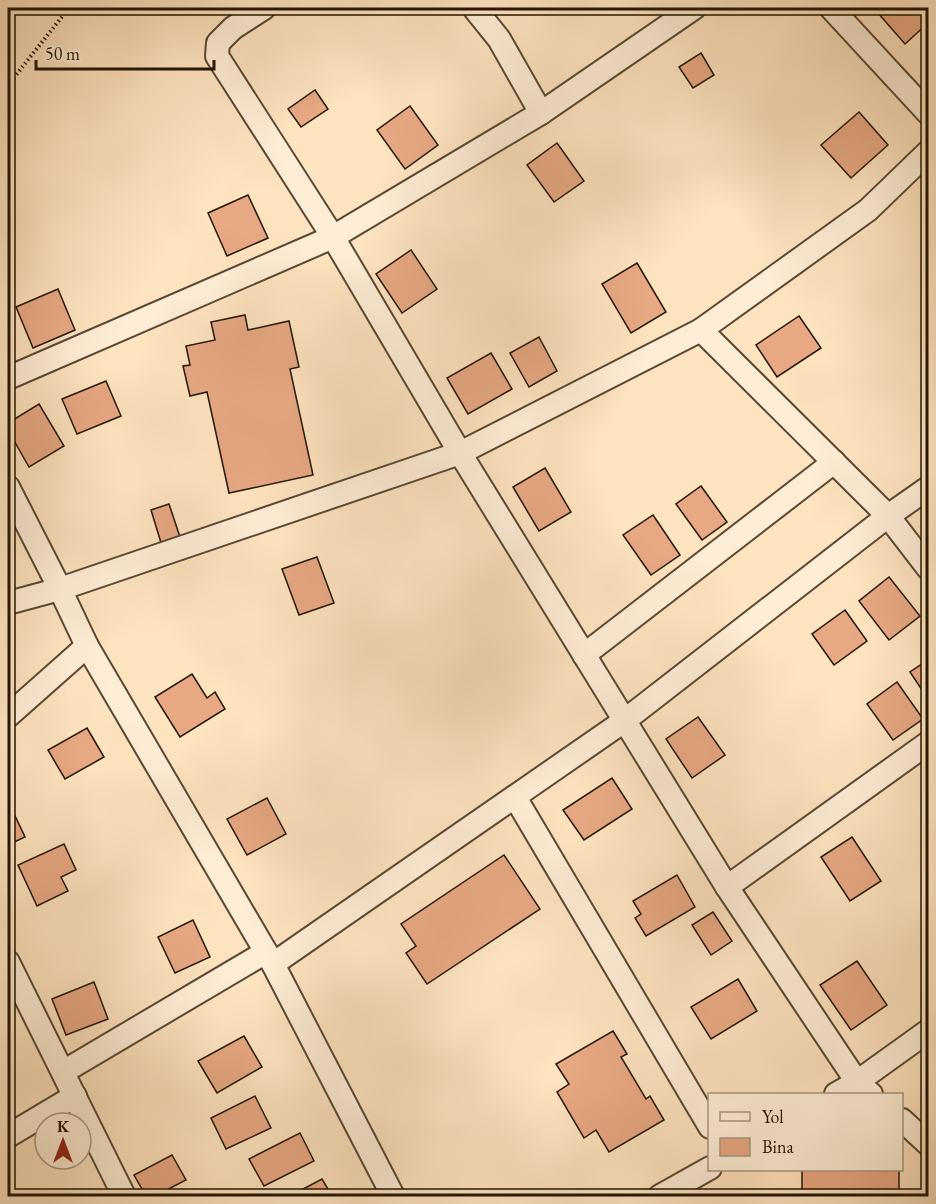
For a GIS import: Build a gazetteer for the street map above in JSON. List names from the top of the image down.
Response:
{
  "legend": ["Yol", "Bina"],
  "scale_bar": "50 m",
  "north": "top"
}
